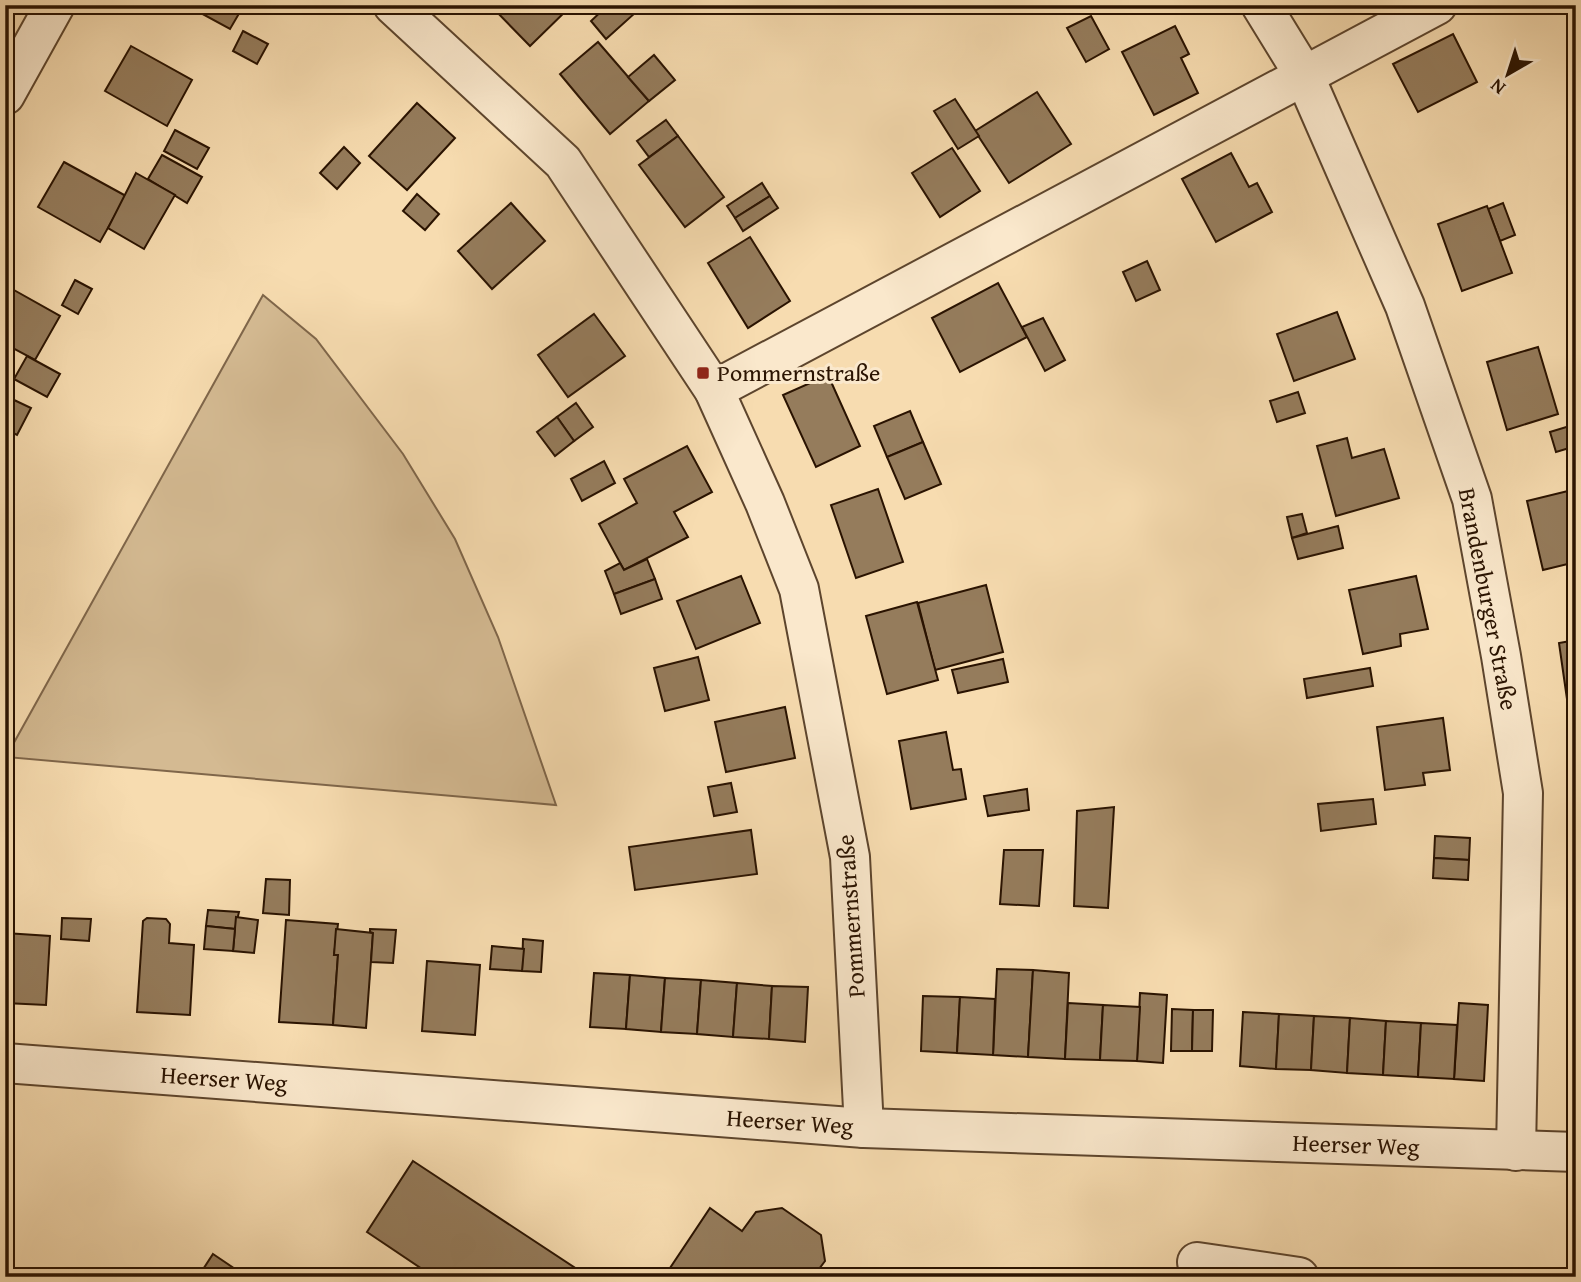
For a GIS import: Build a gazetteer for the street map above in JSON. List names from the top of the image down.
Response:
{
  "streets": {
    "street": ["Brandenburger Straße", "Pommernstraße", "Heerser Weg"]
  },
  "crossings": [
    ["Brandenburger Straße", "Heerser Weg"],
    ["Pommernstraße", "Heerser Weg"]
  ],
  "places": {
    "transit": ["Pommernstraße"]
  },
  "north": "bottom left"
}
